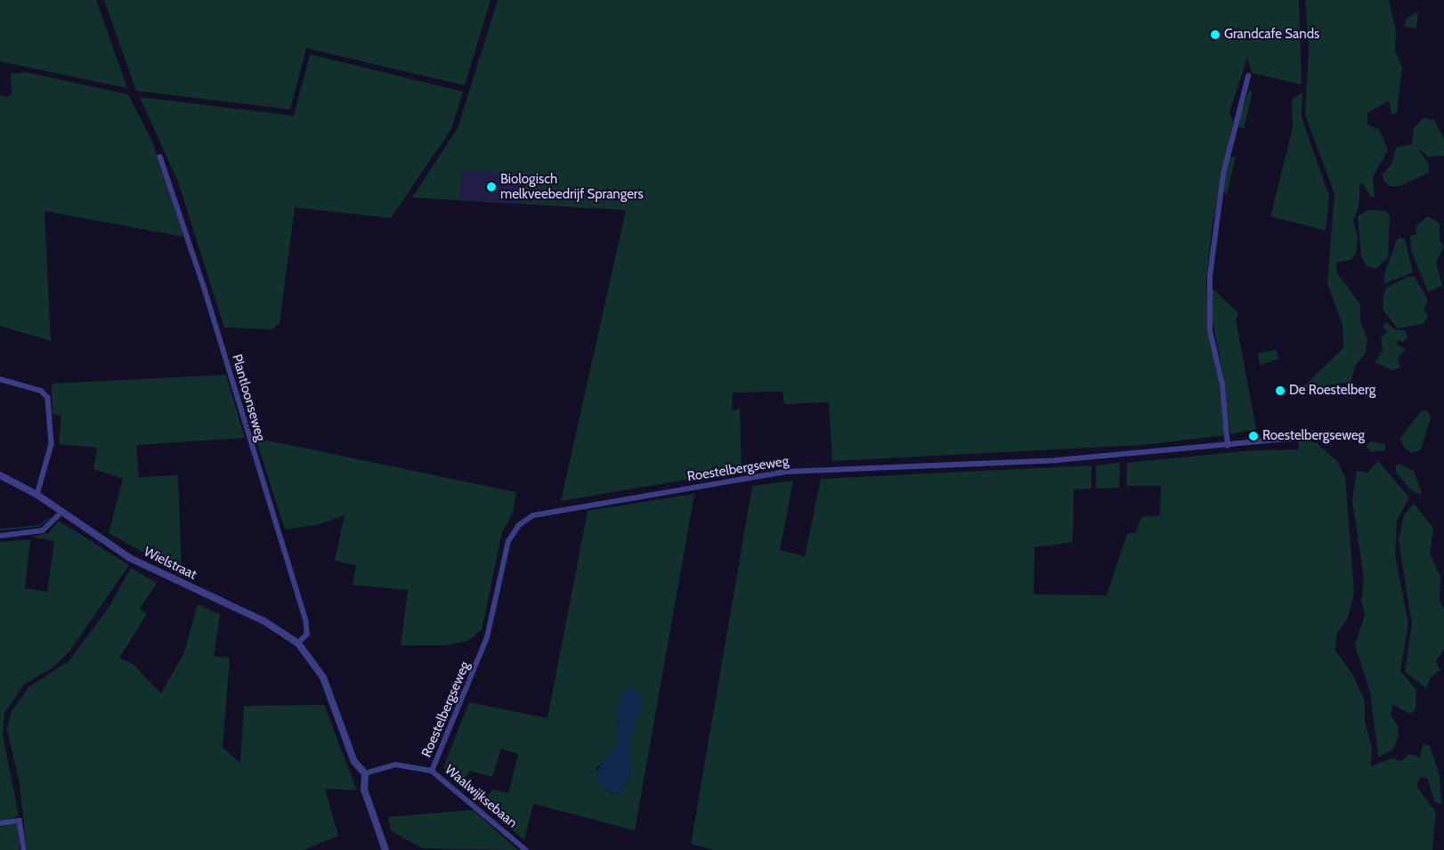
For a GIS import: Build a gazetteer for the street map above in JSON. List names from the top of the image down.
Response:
{
  "streets": {
    "street": [
      "Plantloonseweg",
      "Roestelbergseweg",
      "Wielstraat",
      "Waalwijksebaan"
    ]
  },
  "crossings": [
    ["Plantloonseweg", "Wielstraat"],
    ["Roestelbergseweg", "Waalwijksebaan"]
  ],
  "places": [
    "Grandcafe Sands",
    "Biologisch melkveebedrijf Sprangers",
    "De Roestelberg",
    "Roestelbergseweg"
  ]
}
